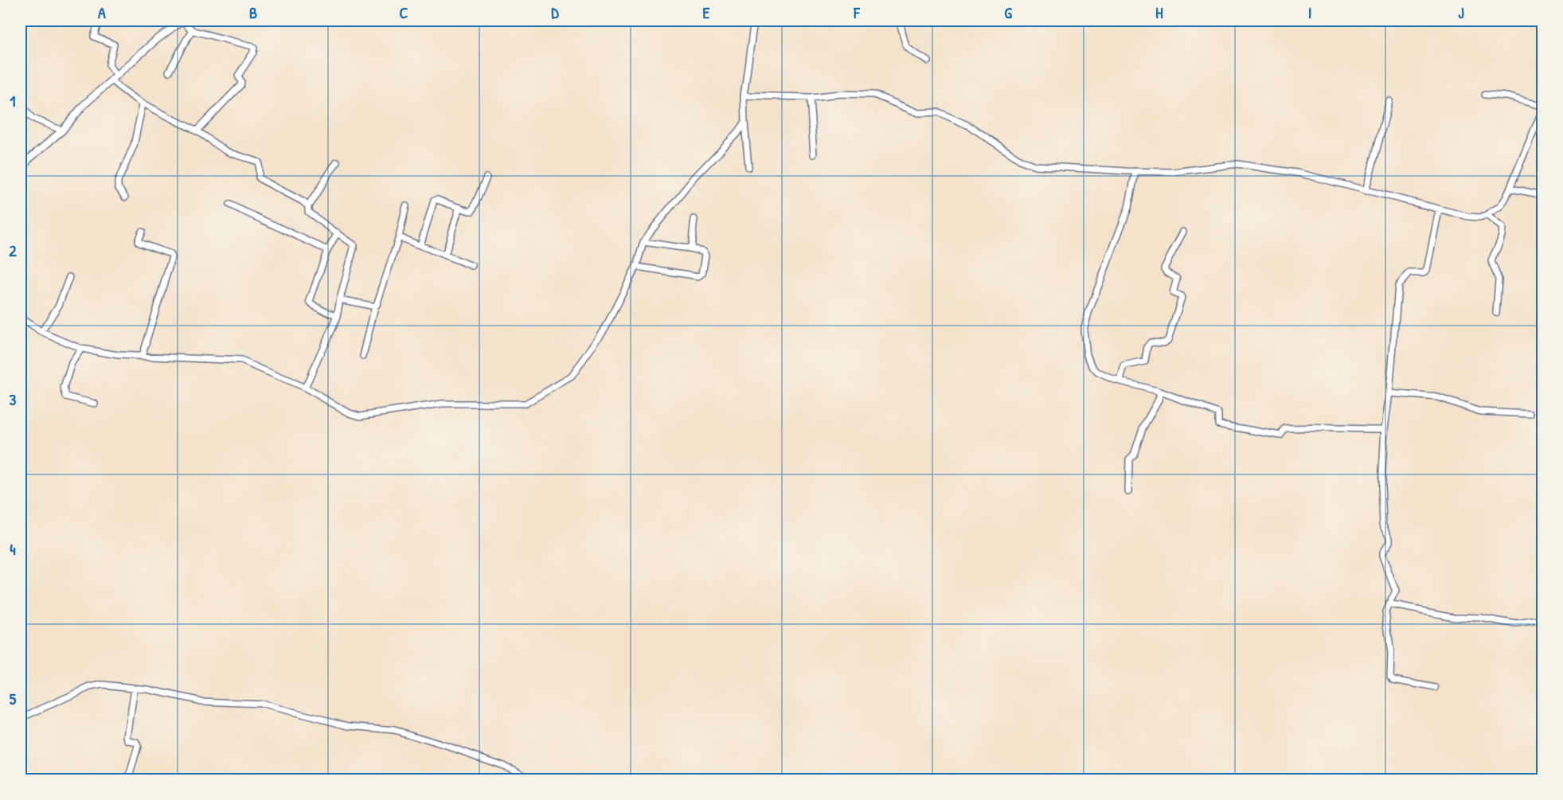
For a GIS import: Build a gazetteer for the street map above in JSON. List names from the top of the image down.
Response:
{
  "grid": {
    "columns": [
      "A",
      "B",
      "C",
      "D",
      "E",
      "F",
      "G",
      "H",
      "I",
      "J"
    ],
    "rows": [
      "1",
      "2",
      "3",
      "4",
      "5"
    ]
  }
}
